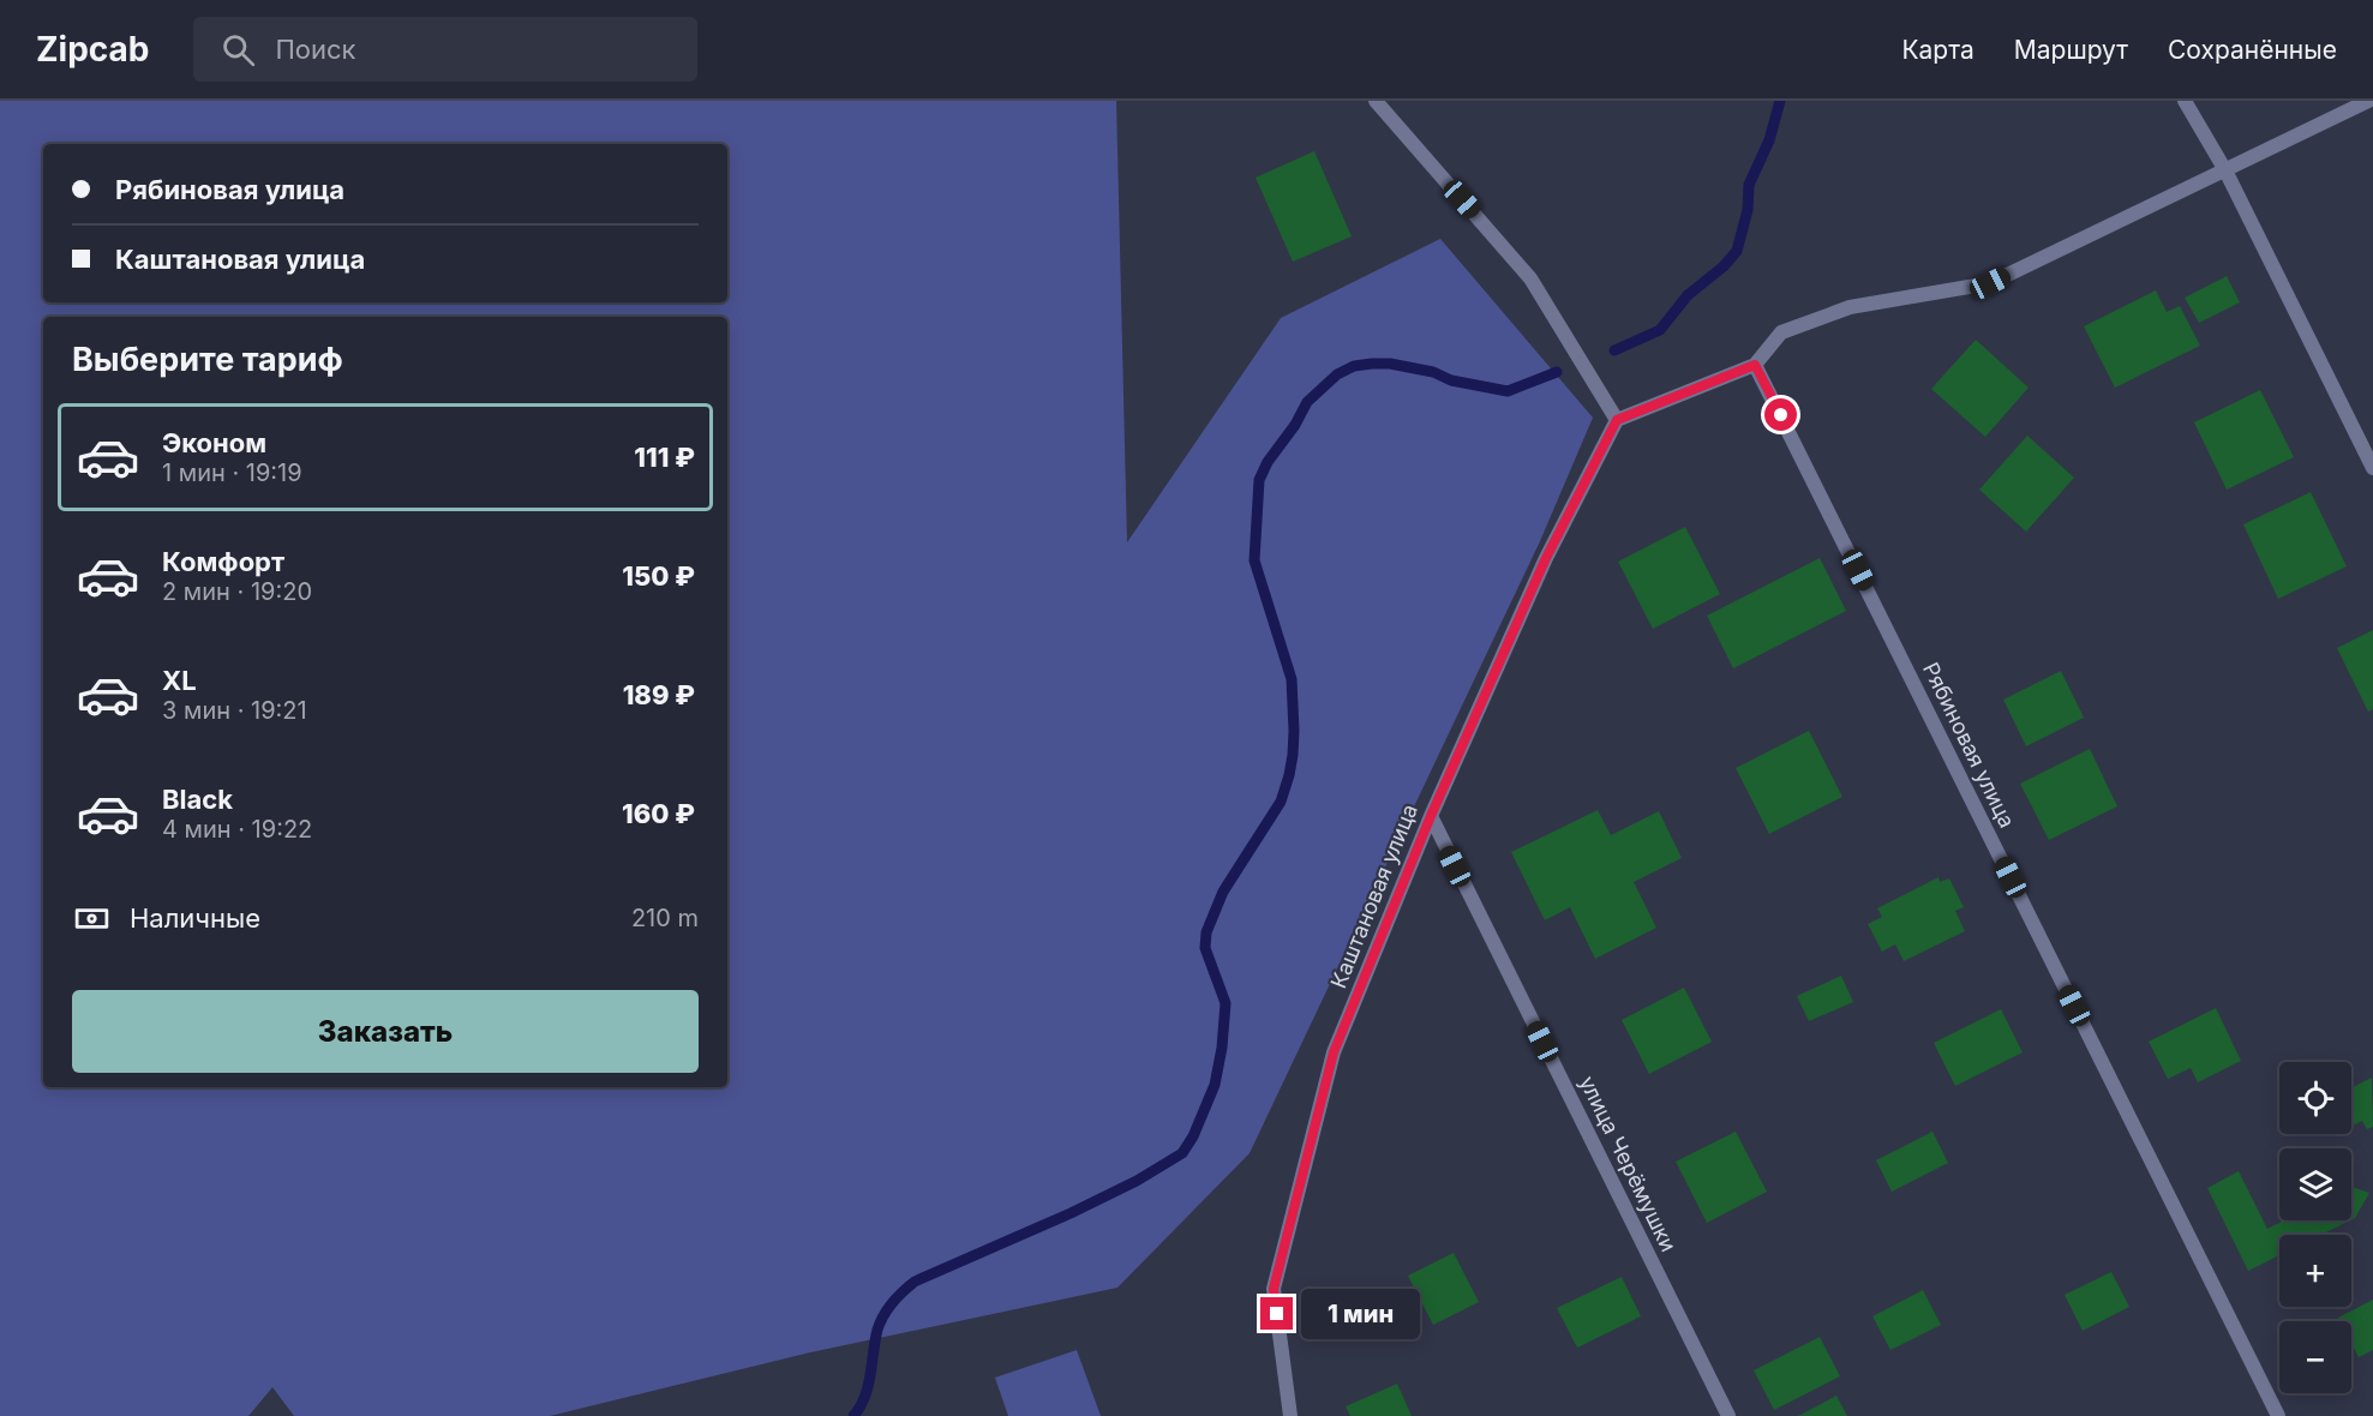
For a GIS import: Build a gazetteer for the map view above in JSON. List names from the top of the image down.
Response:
{
  "streets": {
    "street": ["Рябиновая улица", "Каштановая улица", "улица Черёмушки"]
  },
  "crossings": [
    ["Каштановая улица", "улица Черёмушки"]
  ],
  "page": {
    "header": "Zipcab",
    "search": "Поиск",
    "nav": ["Карта", "Маршрут", "Сохранённые"],
    "banner": ["Рябиновая улица", "Каштановая улица"],
    "heading": "Выберите тариф",
    "list": [
      {
        "name": "Эконом",
        "note": "1 мин · 19:19",
        "value": "111 ₽"
      },
      {
        "name": "Комфорт",
        "note": "2 мин · 19:20",
        "value": "150 ₽"
      },
      {
        "name": "XL",
        "note": "3 мин · 19:21",
        "value": "189 ₽"
      },
      {
        "name": "Black",
        "note": "4 мин · 19:22",
        "value": "160 ₽"
      }
    ],
    "pay": ["Наличные", "210 m"],
    "buttons": "Заказать",
    "map_buttons": ["+", "−"],
    "bubble": "1 мин"
  }
}
